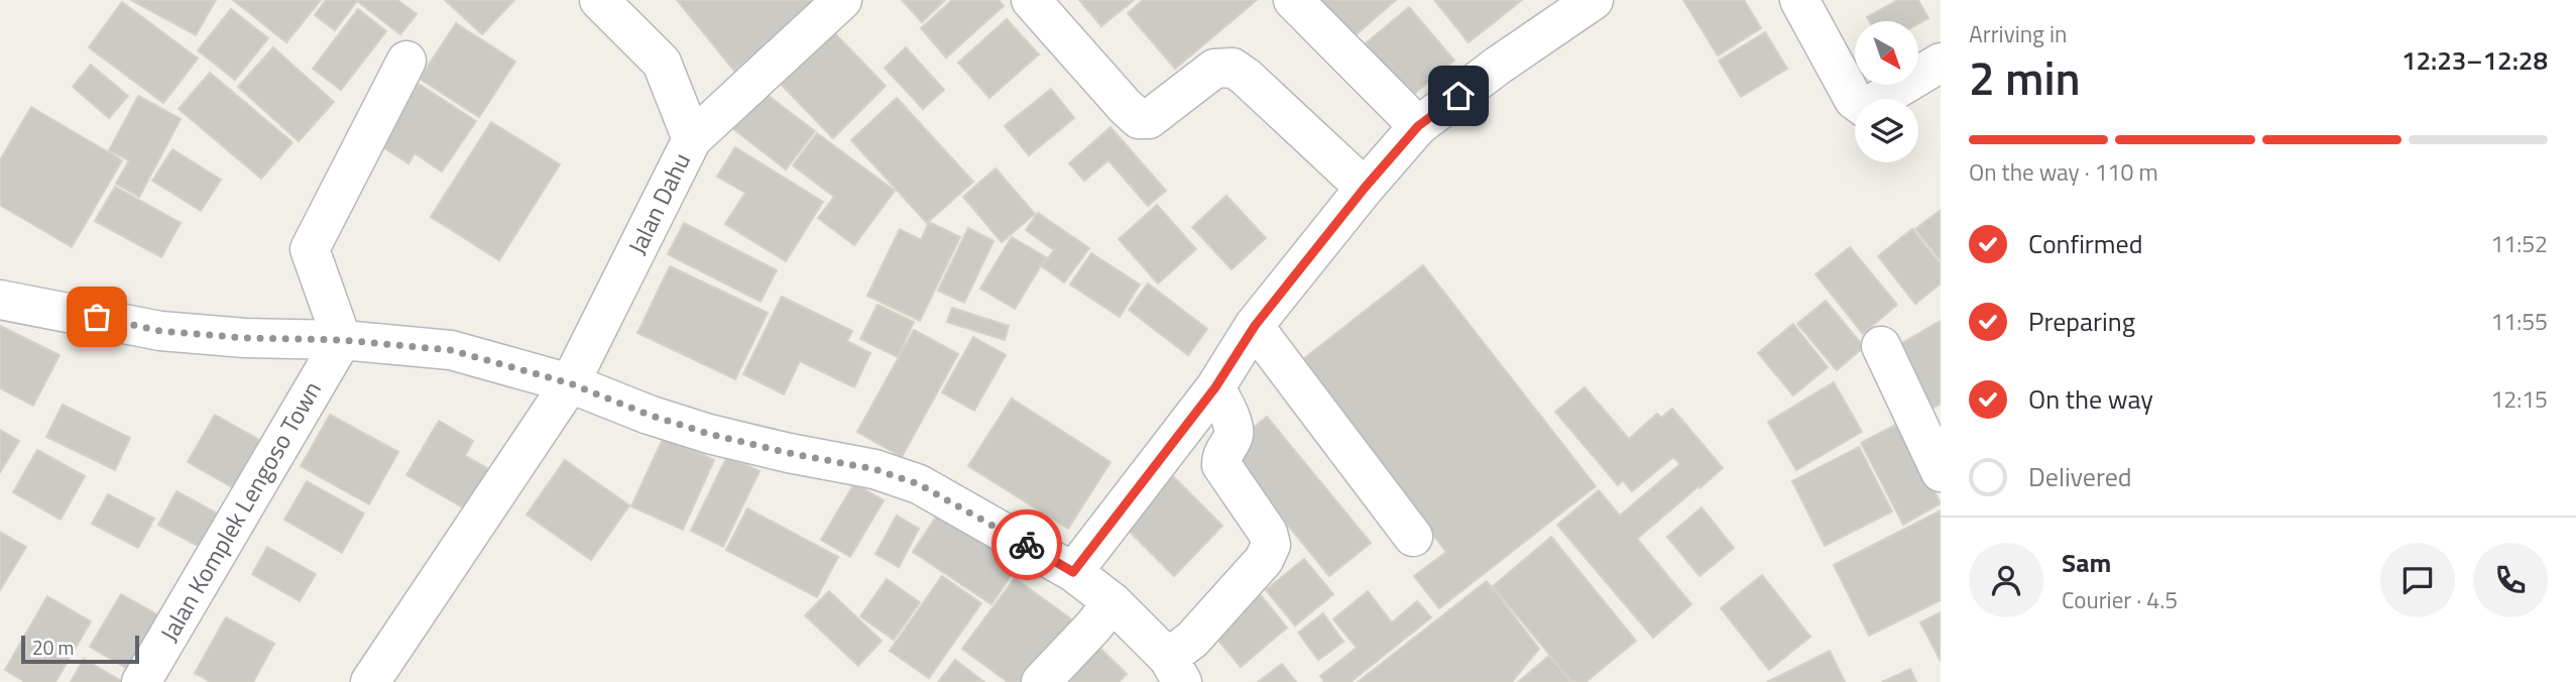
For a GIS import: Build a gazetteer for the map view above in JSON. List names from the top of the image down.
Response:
{
  "streets": {
    "street": ["Jalan Dahu", "Jalan Komplek Lengoso Town"]
  },
  "scale_bar": "20 m",
  "north": "bottom right",
  "page": {
    "heading": ["2 min", "Arriving in", "12:23–12:28"],
    "panel": ["Sam", "Courier · 4.5"],
    "bar": "On the way · 110 m",
    "list": [
      ["Confirmed", "11:52"],
      ["Preparing", "11:55"],
      ["On the way", "12:15"],
      "Delivered"
    ],
    "scale": "20 m"
  }
}
